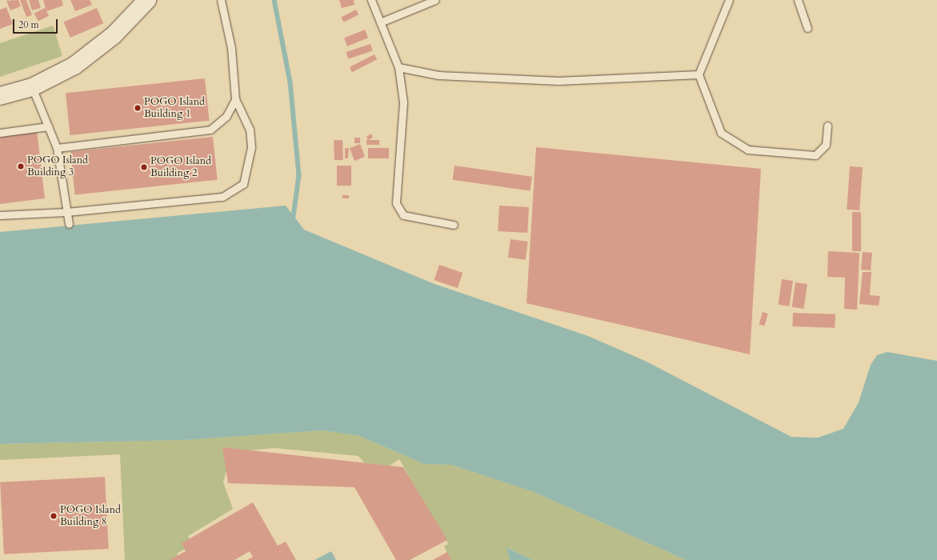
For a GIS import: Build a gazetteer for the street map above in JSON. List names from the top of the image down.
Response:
{
  "places": [
    "POGO Island Building 1",
    "POGO Island Building 3",
    "POGO Island Building 2",
    "POGO Island Building 8"
  ],
  "scale_bar": "20 m"
}
